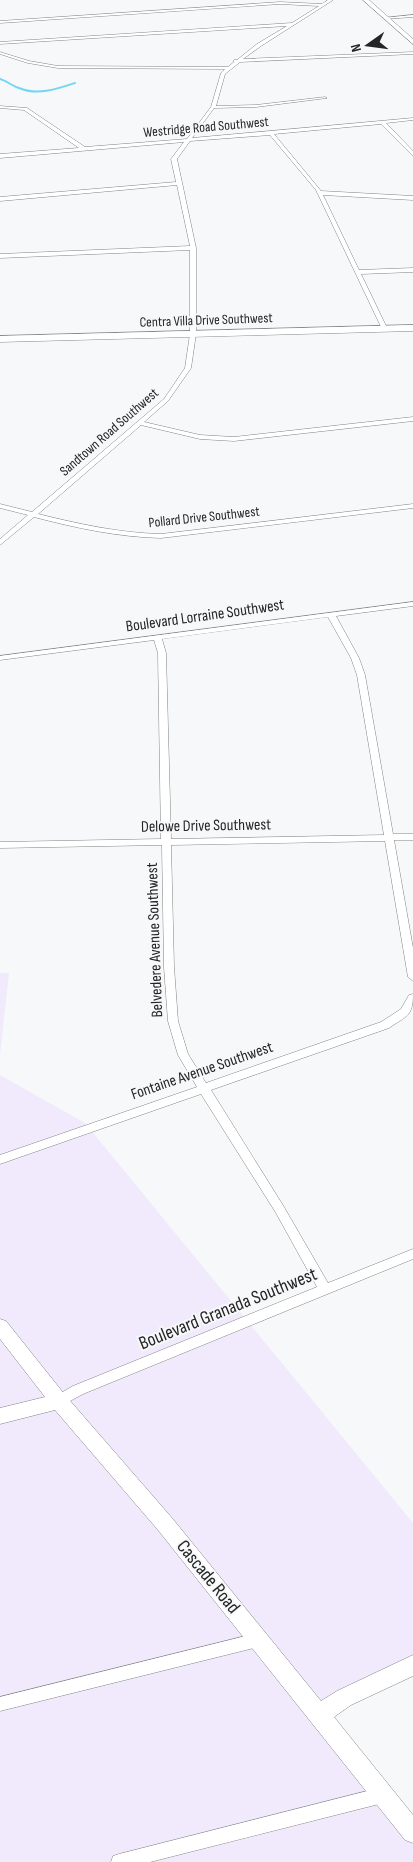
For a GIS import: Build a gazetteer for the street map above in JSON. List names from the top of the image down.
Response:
{
  "streets": {
    "street": [
      "Westridge Road Southwest",
      "Centra Villa Drive Southwest",
      "Sandtown Road Southwest",
      "Pollard Drive Southwest",
      "Boulevard Lorraine Southwest",
      "Delowe Drive Southwest",
      "Belvedere Avenue Southwest",
      "Fontaine Avenue Southwest",
      "Boulevard Granada Southwest",
      "Cascade Road"
    ]
  },
  "crossings": [
    ["Westridge Road Southwest", "Sandtown Road Southwest"],
    ["Centra Villa Drive Southwest", "Sandtown Road Southwest"],
    ["Sandtown Road Southwest", "Pollard Drive Southwest"],
    ["Boulevard Lorraine Southwest", "Belvedere Avenue Southwest"],
    ["Delowe Drive Southwest", "Belvedere Avenue Southwest"],
    ["Belvedere Avenue Southwest", "Fontaine Avenue Southwest"],
    ["Belvedere Avenue Southwest", "Boulevard Granada Southwest"],
    ["Boulevard Granada Southwest", "Cascade Road"]
  ],
  "north": "left"
}
